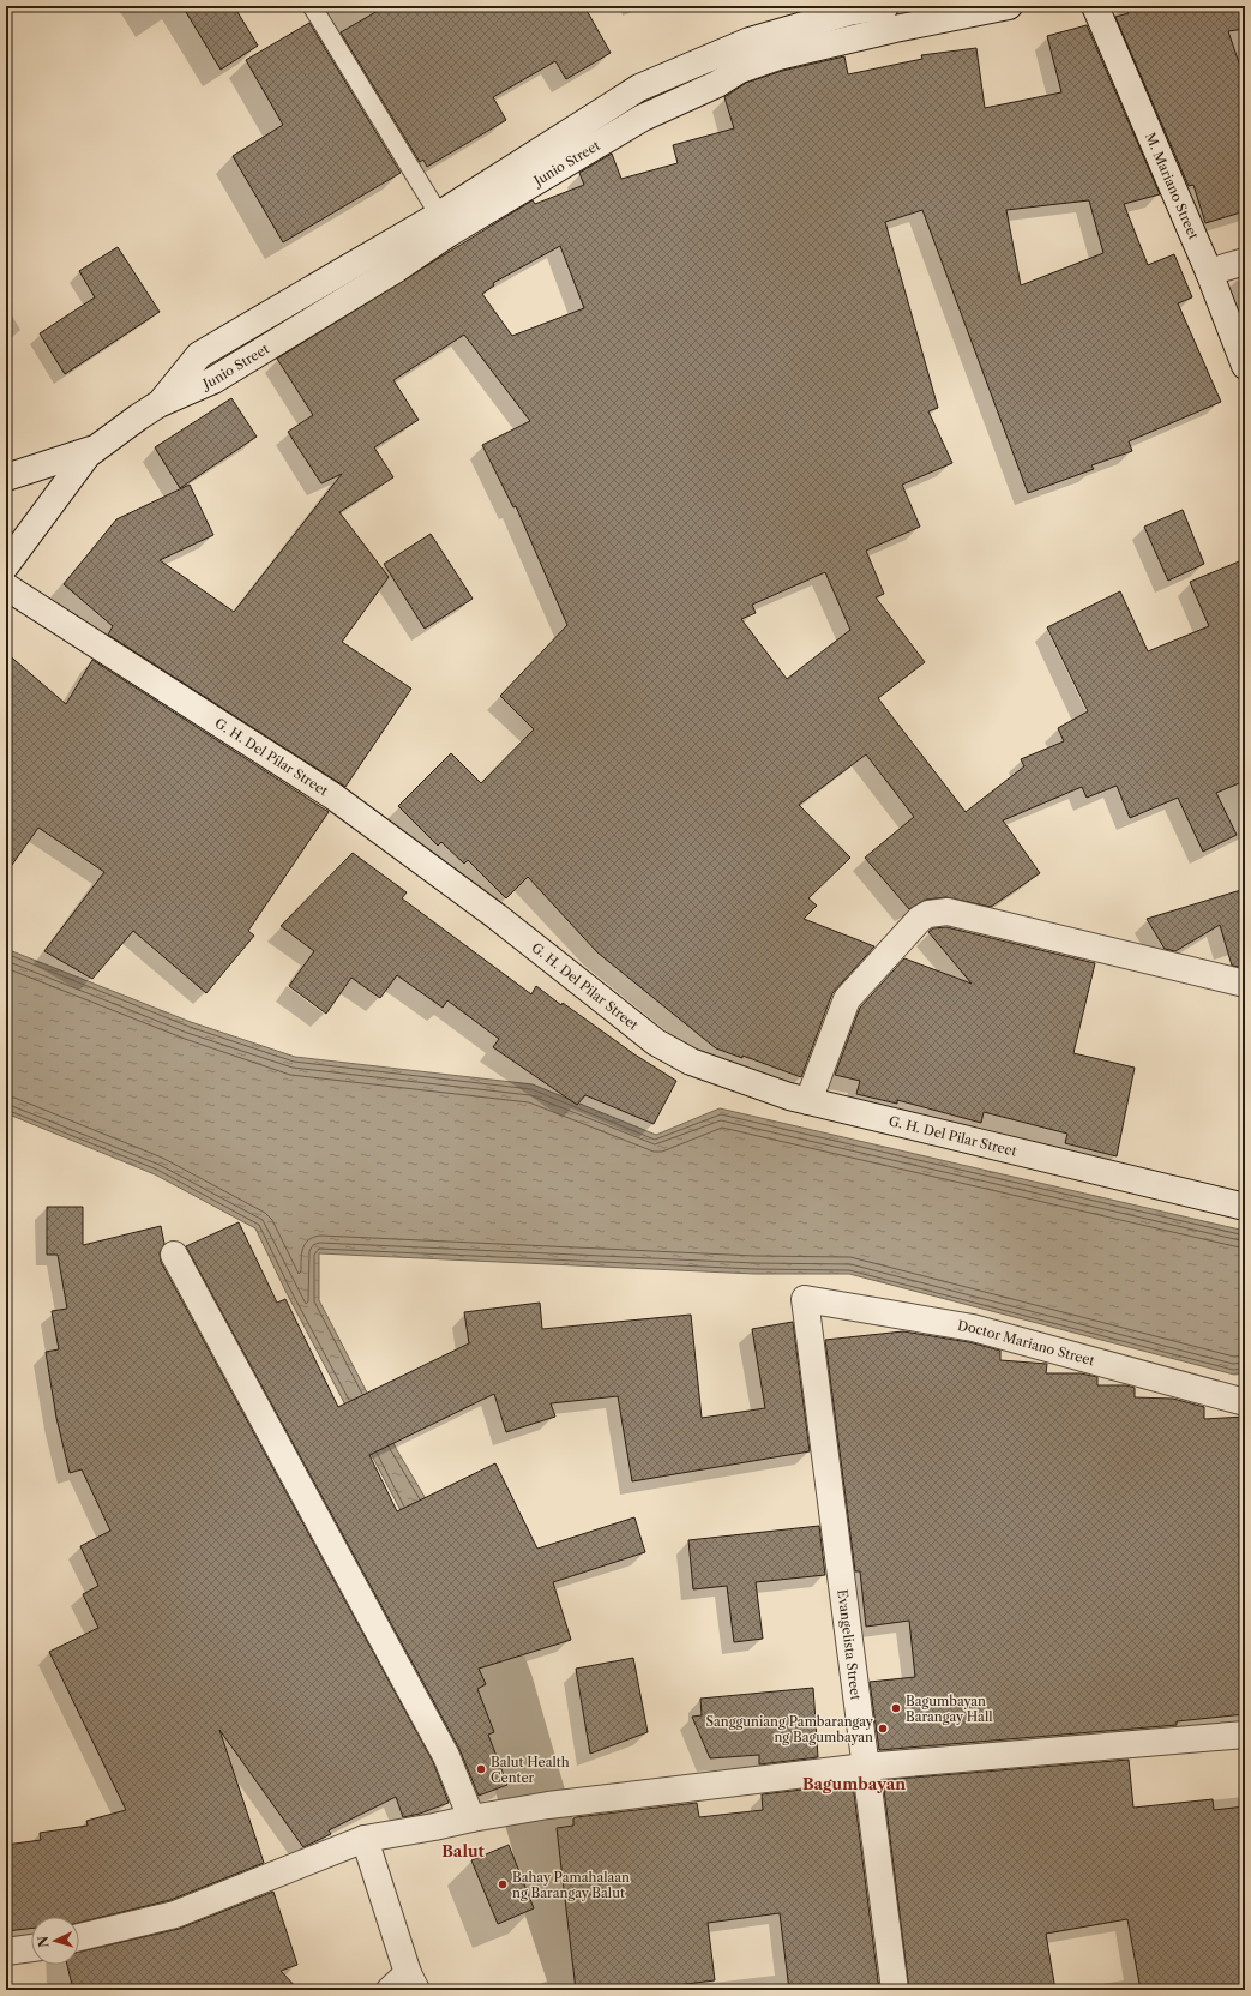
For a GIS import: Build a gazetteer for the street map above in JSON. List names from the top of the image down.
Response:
{
  "streets": {
    "street": [
      "Junio Street",
      "M. Mariano Street",
      "G. H. Del Pilar Street",
      "Doctor Mariano Street",
      "Evangelista Street"
    ]
  },
  "crossings": [
    ["Doctor Mariano Street", "Evangelista Street"]
  ],
  "districts": ["Bagumbayan", "Balut"],
  "places": [
    "Bagumbayan Barangay Hall",
    "Sangguniang Pambarangay ng Bagumbayan",
    "Balut Health Center",
    "Bahay Pamahalaan ng Barangay Balut"
  ],
  "north": "left"
}
